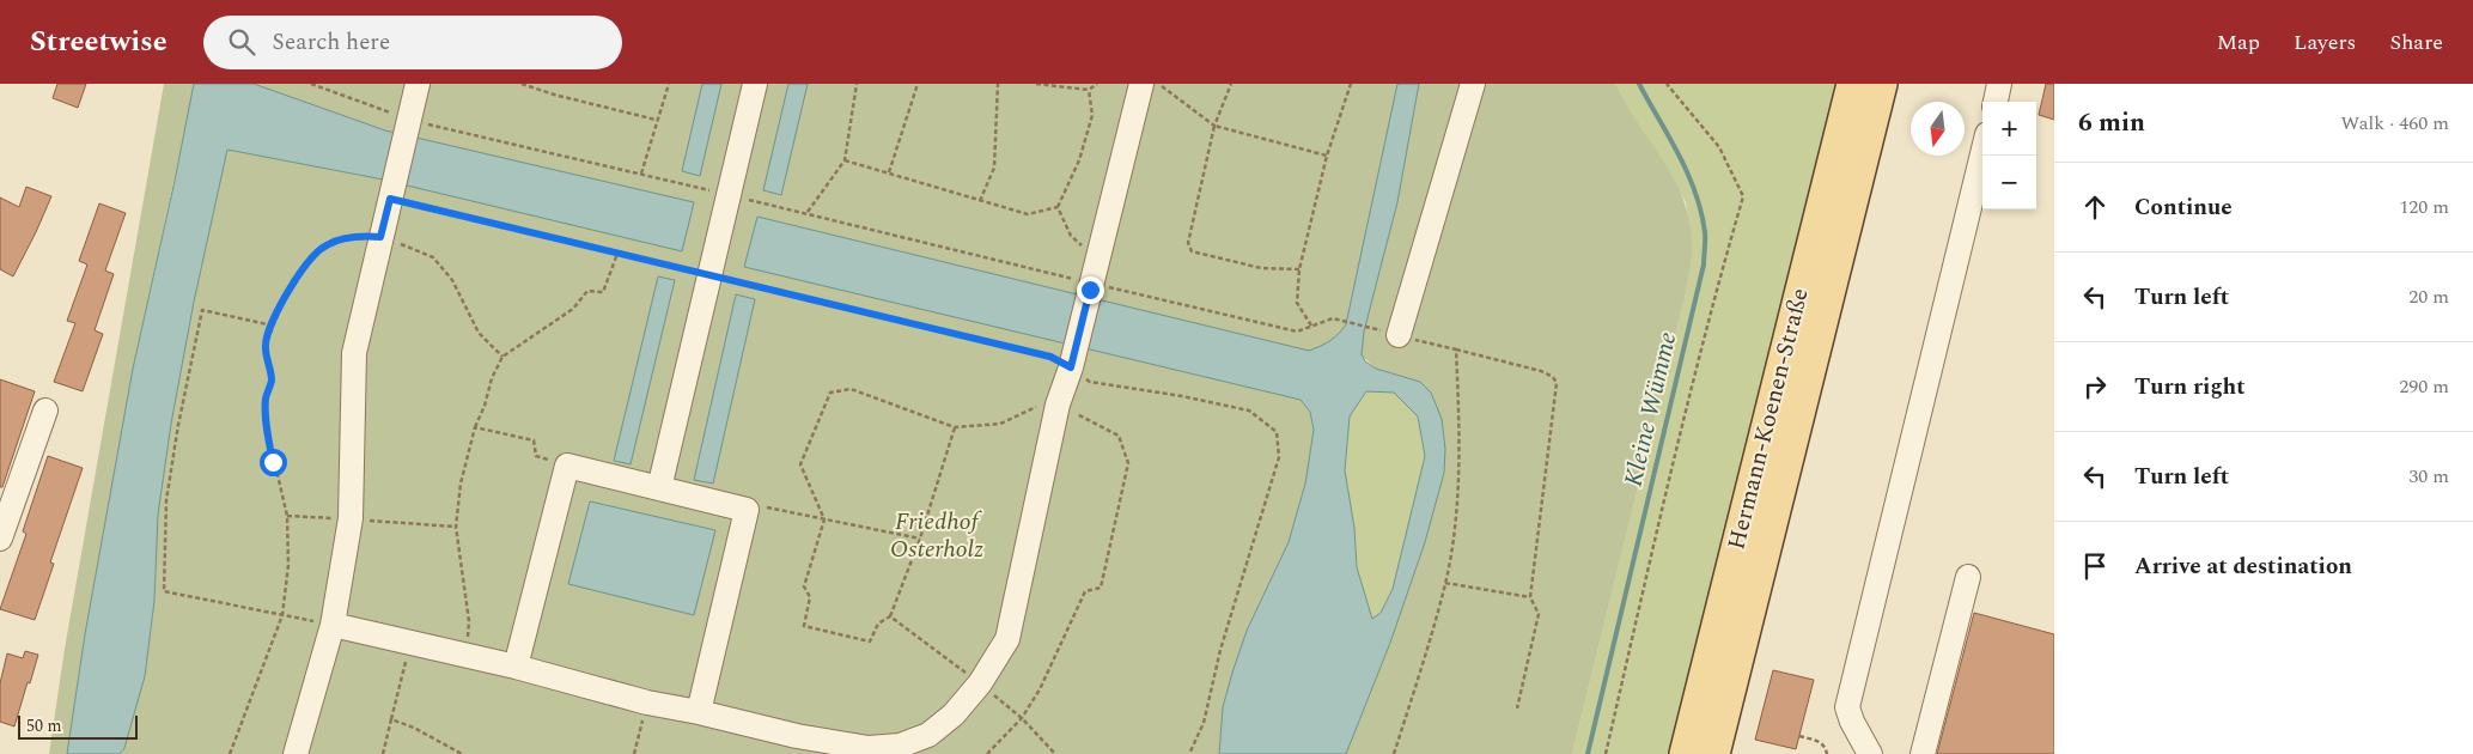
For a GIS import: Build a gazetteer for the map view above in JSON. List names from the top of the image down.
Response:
{
  "streets": {
    "main road": ["Hermann-Koenen-Straße"]
  },
  "water": ["Kleine Wümme"],
  "parks": ["Friedhof Osterholz"],
  "scale_bar": "50 m",
  "north": "bottom",
  "page": {
    "header": "Streetwise",
    "search": "Search here",
    "nav": ["Map", "Layers", "Share"],
    "heading": ["6 min", "Walk · 460 m"],
    "map_buttons": ["+", "−"],
    "list": [
      ["Continue", "120 m"],
      ["Turn left", "20 m"],
      ["Turn right", "290 m"],
      ["Turn left", "30 m"],
      "Arrive at destination"
    ],
    "scale": "50 m"
  }
}
